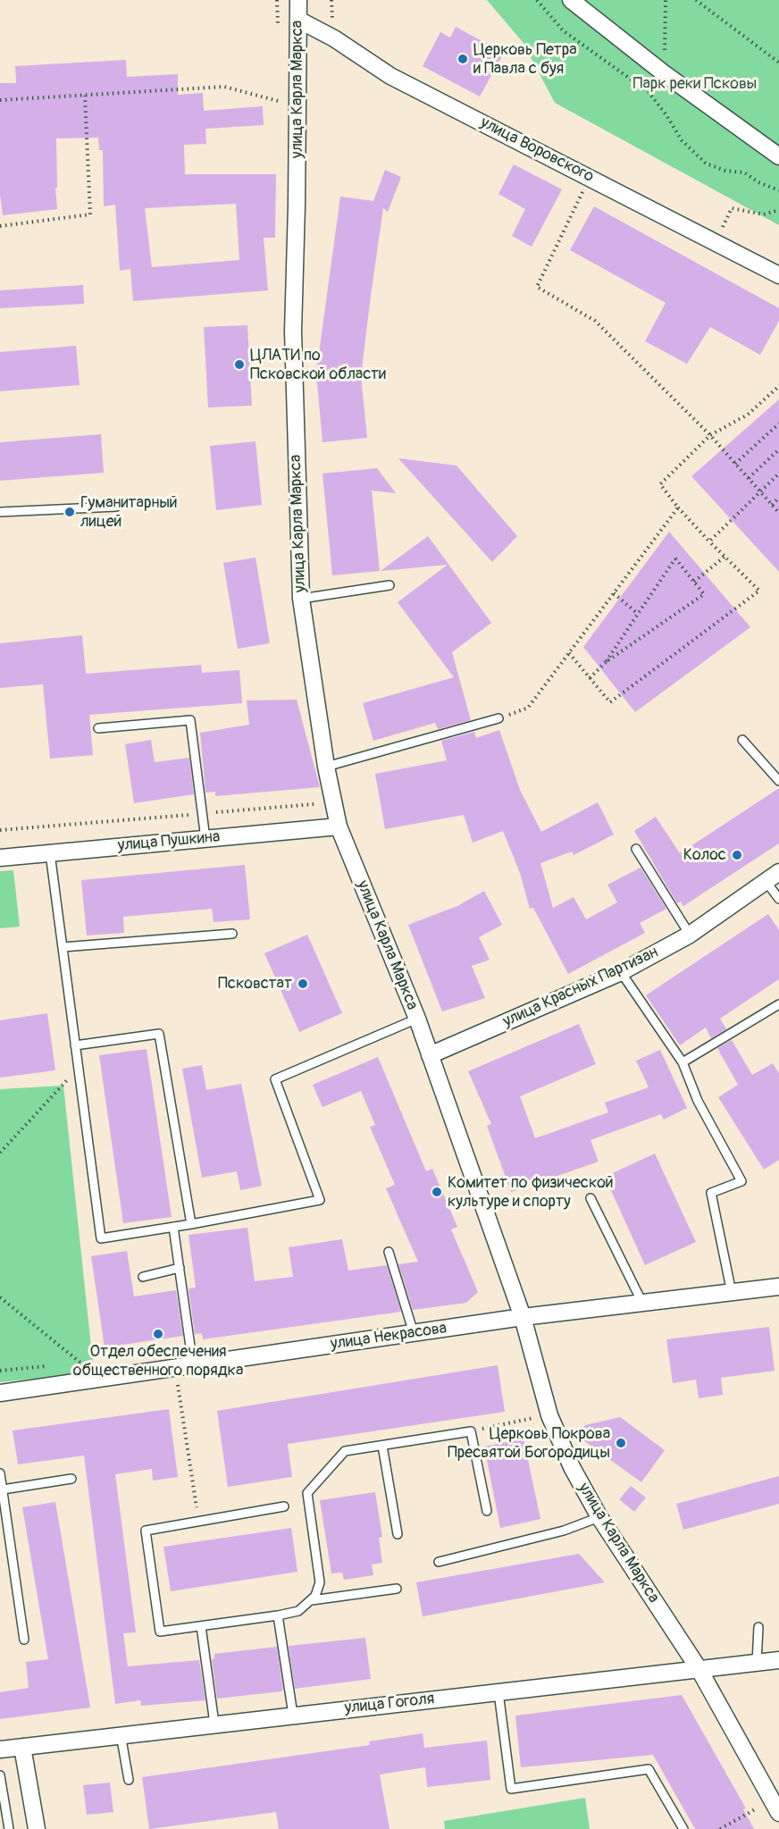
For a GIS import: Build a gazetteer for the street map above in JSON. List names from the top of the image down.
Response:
{
  "streets": {
    "street": [
      "улица Карла Маркса",
      "улица Воровского",
      "улица Пушкина",
      "улица Красных Партизан",
      "улица Некрасова",
      "улица Гоголя"
    ]
  },
  "crossings": [
    ["улица Карла Маркса", "улица Воровского"],
    ["улица Карла Маркса", "улица Пушкина"],
    ["улица Карла Маркса", "улица Красных Партизан"],
    ["улица Карла Маркса", "улица Некрасова"],
    ["улица Карла Маркса", "улица Гоголя"]
  ],
  "parks": ["Парк реки Псковы"],
  "places": [
    "Церковь Петра и Павла с буя",
    "ЦЛАТИ по Псковской области",
    "Гуманитарный лицей",
    "Колос",
    "Псковстат",
    "Комитет по физической культуре и спорту",
    "Отдел обеспечения общественного порядка",
    "Церковь Покрова Пресвятой Богородицы"
  ]
}
